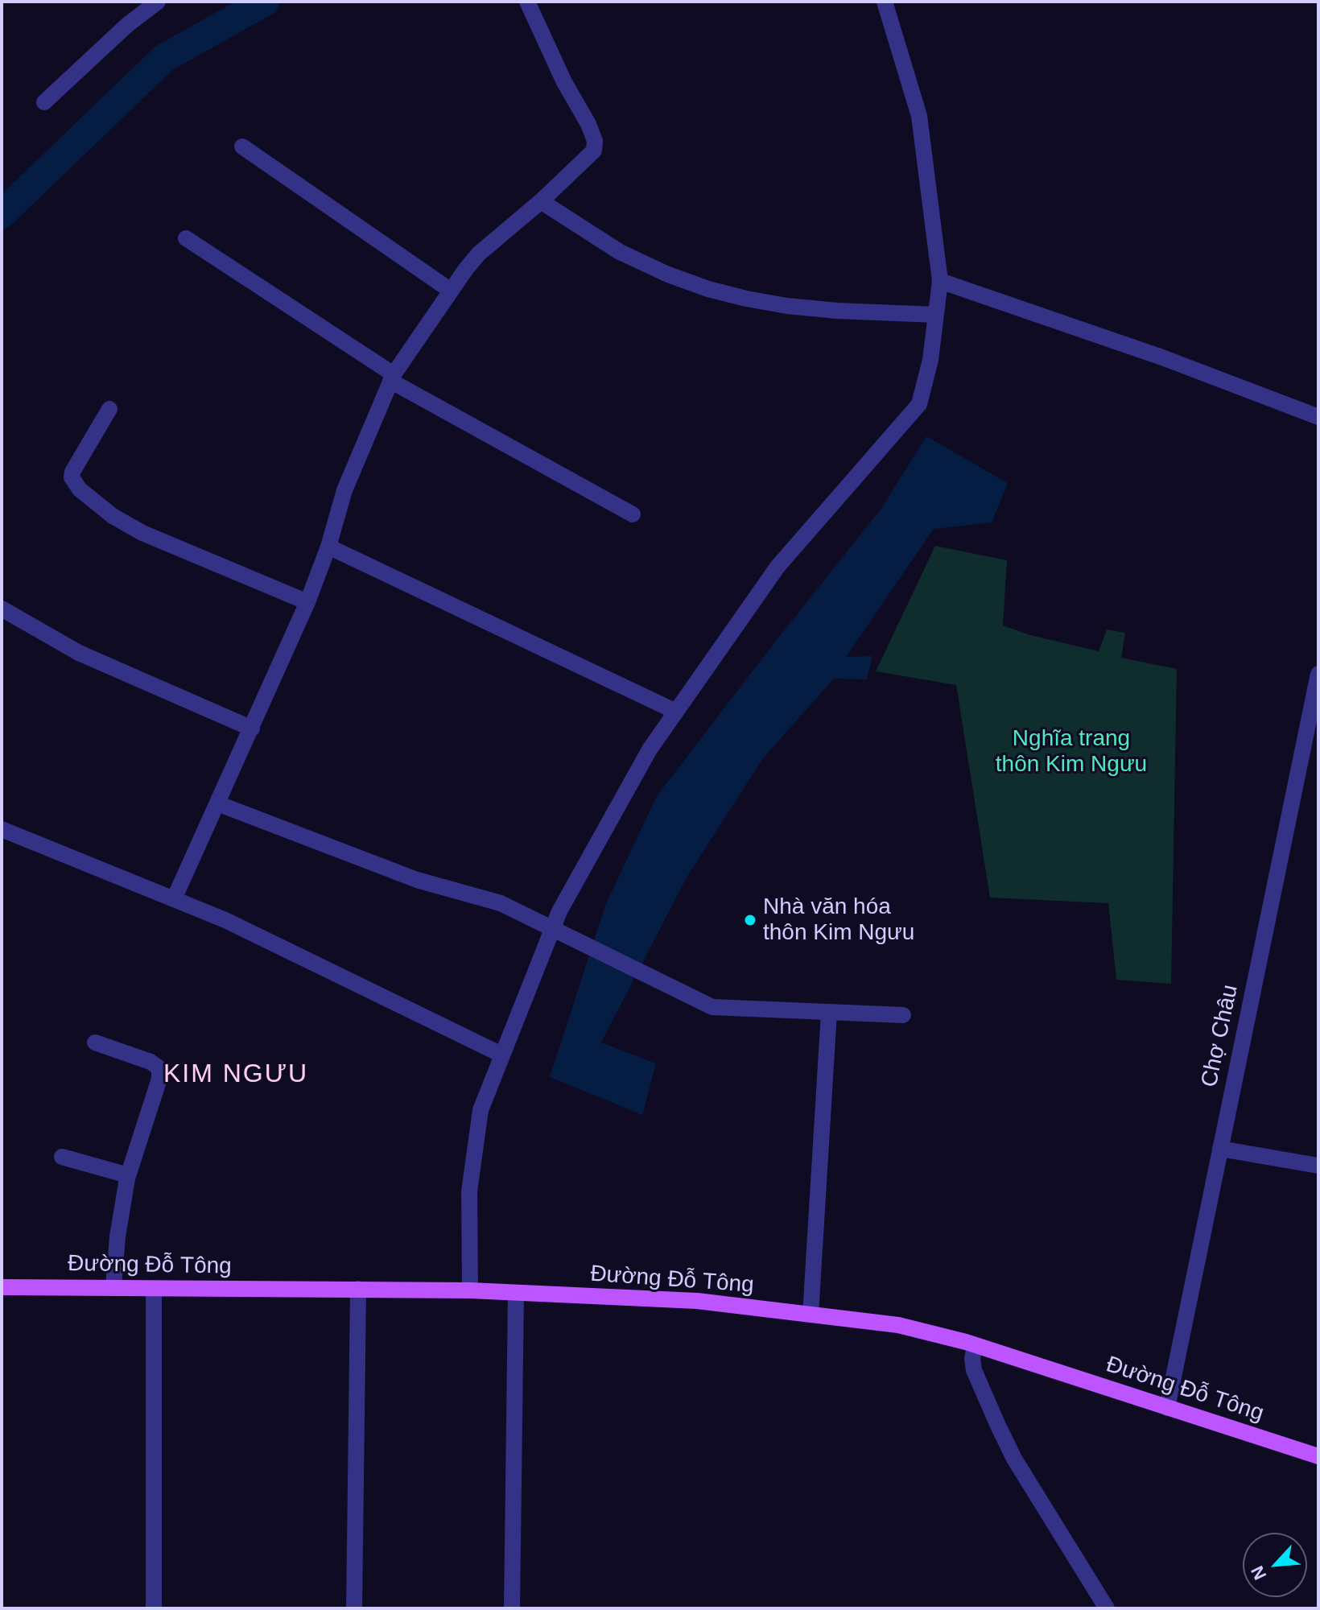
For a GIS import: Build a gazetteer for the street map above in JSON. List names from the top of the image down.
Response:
{
  "streets": {
    "main road": ["Đường Đỗ Tông"],
    "street": ["Chợ Châu"]
  },
  "crossings": [
    ["Chợ Châu", "Đường Đỗ Tông"]
  ],
  "districts": ["KIM NGƯU"],
  "parks": ["Nghĩa trang thôn Kim Ngưu"],
  "places": ["Nhà văn hóa thôn Kim Ngưu"],
  "north": "bottom left"
}
